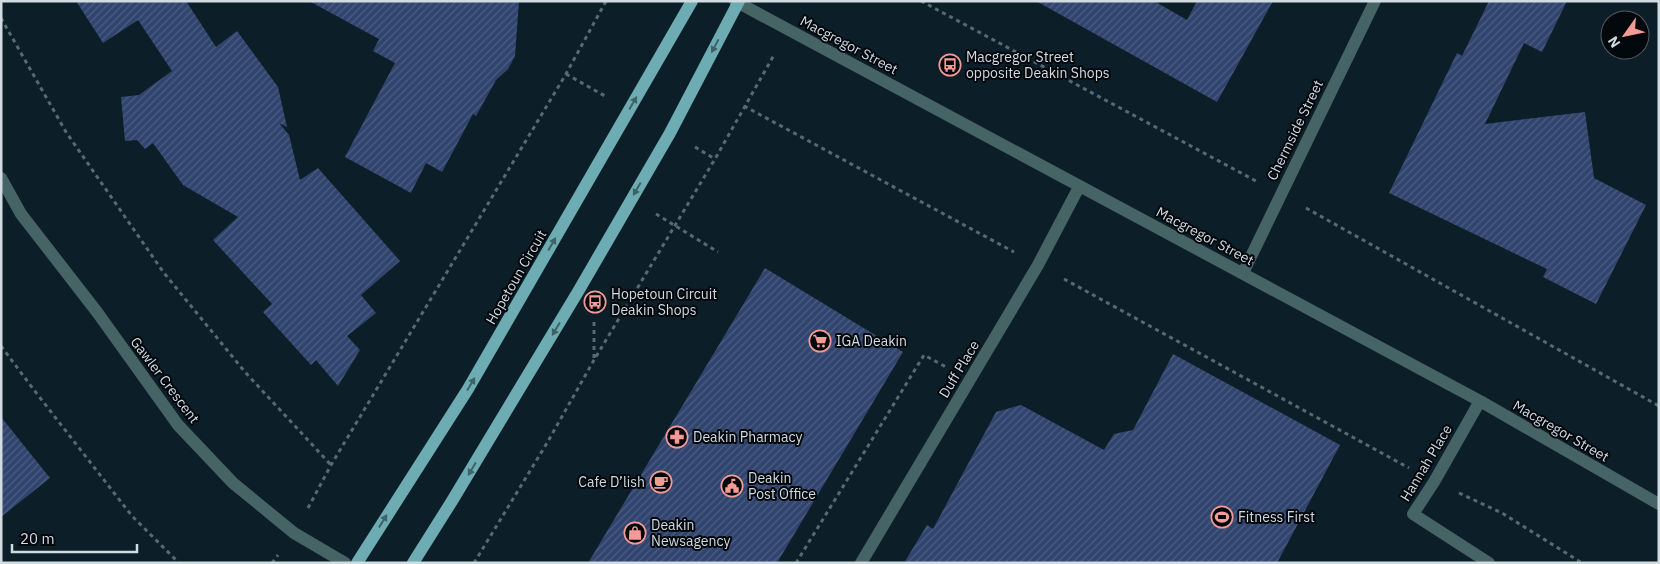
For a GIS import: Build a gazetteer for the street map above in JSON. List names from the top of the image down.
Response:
{
  "streets": {
    "main road": ["Hopetoun Circuit"],
    "street": [
      "Macgregor Street",
      "Chermside Street",
      "Duff Place",
      "Gawler Crescent",
      "Hannah Place"
    ]
  },
  "crossings": [
    ["Macgregor Street", "Chermside Street"],
    ["Macgregor Street", "Duff Place"],
    ["Macgregor Street", "Hannah Place"]
  ],
  "places": {
    "bus stop": ["Macgregor Street opposite Deakin Shops", "Hopetoun Circuit Deakin Shops"],
    "supermarket": ["IGA Deakin"],
    "pharmacy": ["Deakin Pharmacy"],
    "cafe": ["Cafe D’lish"],
    "public building": ["Deakin Post Office"],
    "sports": ["Fitness First"],
    "shop": ["Deakin Newsagency"]
  },
  "scale_bar": "20 m",
  "north": "bottom left"
}
